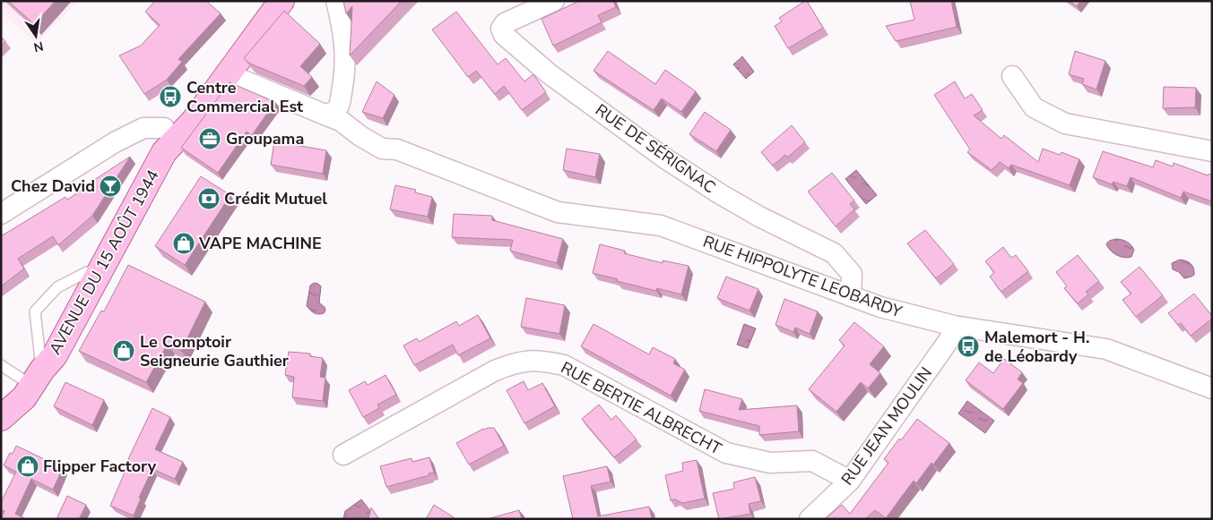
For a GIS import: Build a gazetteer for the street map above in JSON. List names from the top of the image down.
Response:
{
  "streets": {
    "main road": ["AVENUE DU 15 AOÛT 1944"],
    "street": [
      "RUE DE SÉRIGNAC",
      "RUE HIPPOLYTE LEOBARDY",
      "RUE BERTIE ALBRECHT",
      "RUE JEAN MOULIN"
    ]
  },
  "crossings": [
    ["RUE DE SÉRIGNAC", "RUE HIPPOLYTE LEOBARDY"],
    ["RUE HIPPOLYTE LEOBARDY", "RUE JEAN MOULIN"],
    ["RUE BERTIE ALBRECHT", "RUE JEAN MOULIN"]
  ],
  "places": {
    "bus stop": ["Centre Commercial Est", "Malemort - H. de Léobardy"],
    "office": ["Groupama"],
    "bar": ["Chez David"],
    "bank": ["Crédit Mutuel"],
    "shop": ["VAPE MACHINE", "Le Comptoir Seigneurie Gauthier", "Flipper Factory"]
  },
  "north": "bottom"
}
